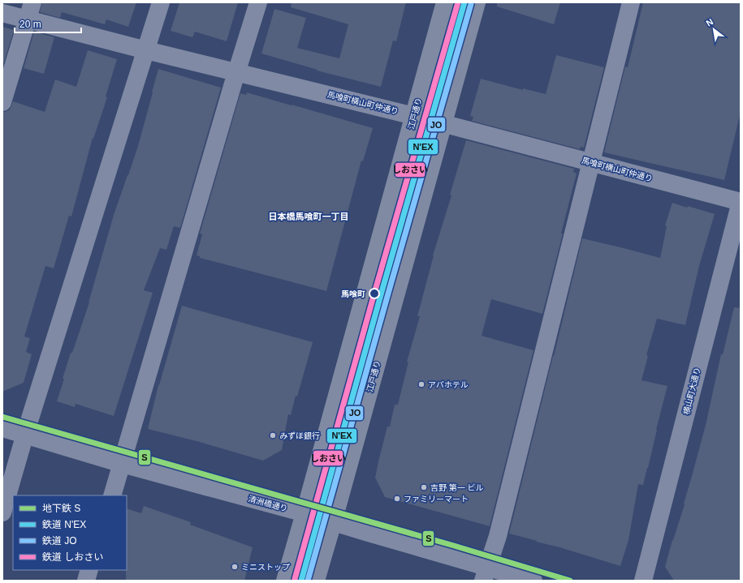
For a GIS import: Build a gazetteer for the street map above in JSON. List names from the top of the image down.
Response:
{
  "streets": {
    "highway": ["江戸通り"],
    "street": ["馬喰町横山町仲通り", "横山町大通り", "清洲橋通り"]
  },
  "crossings": [
    ["馬喰町横山町仲通り", "江戸通り"],
    ["馬喰町横山町仲通り", "横山町大通り"],
    ["江戸通り", "清洲橋通り"]
  ],
  "districts": ["日本橋馬喰町一丁目"],
  "places": [
    "馬喰町",
    "アパホテル",
    "みずほ銀行",
    "吉野 第一 ビル",
    "ファミリーマート",
    "ミニストップ"
  ],
  "lines": [
    "rail line N'EX",
    "rail line しおさい",
    "rail line JO",
    "metro line S"
  ],
  "legend": [
    "地下鉄 S",
    "鉄道 N'EX",
    "鉄道 JO",
    "鉄道 しおさい"
  ],
  "scale_bar": "20 m",
  "north": "top left"
}
